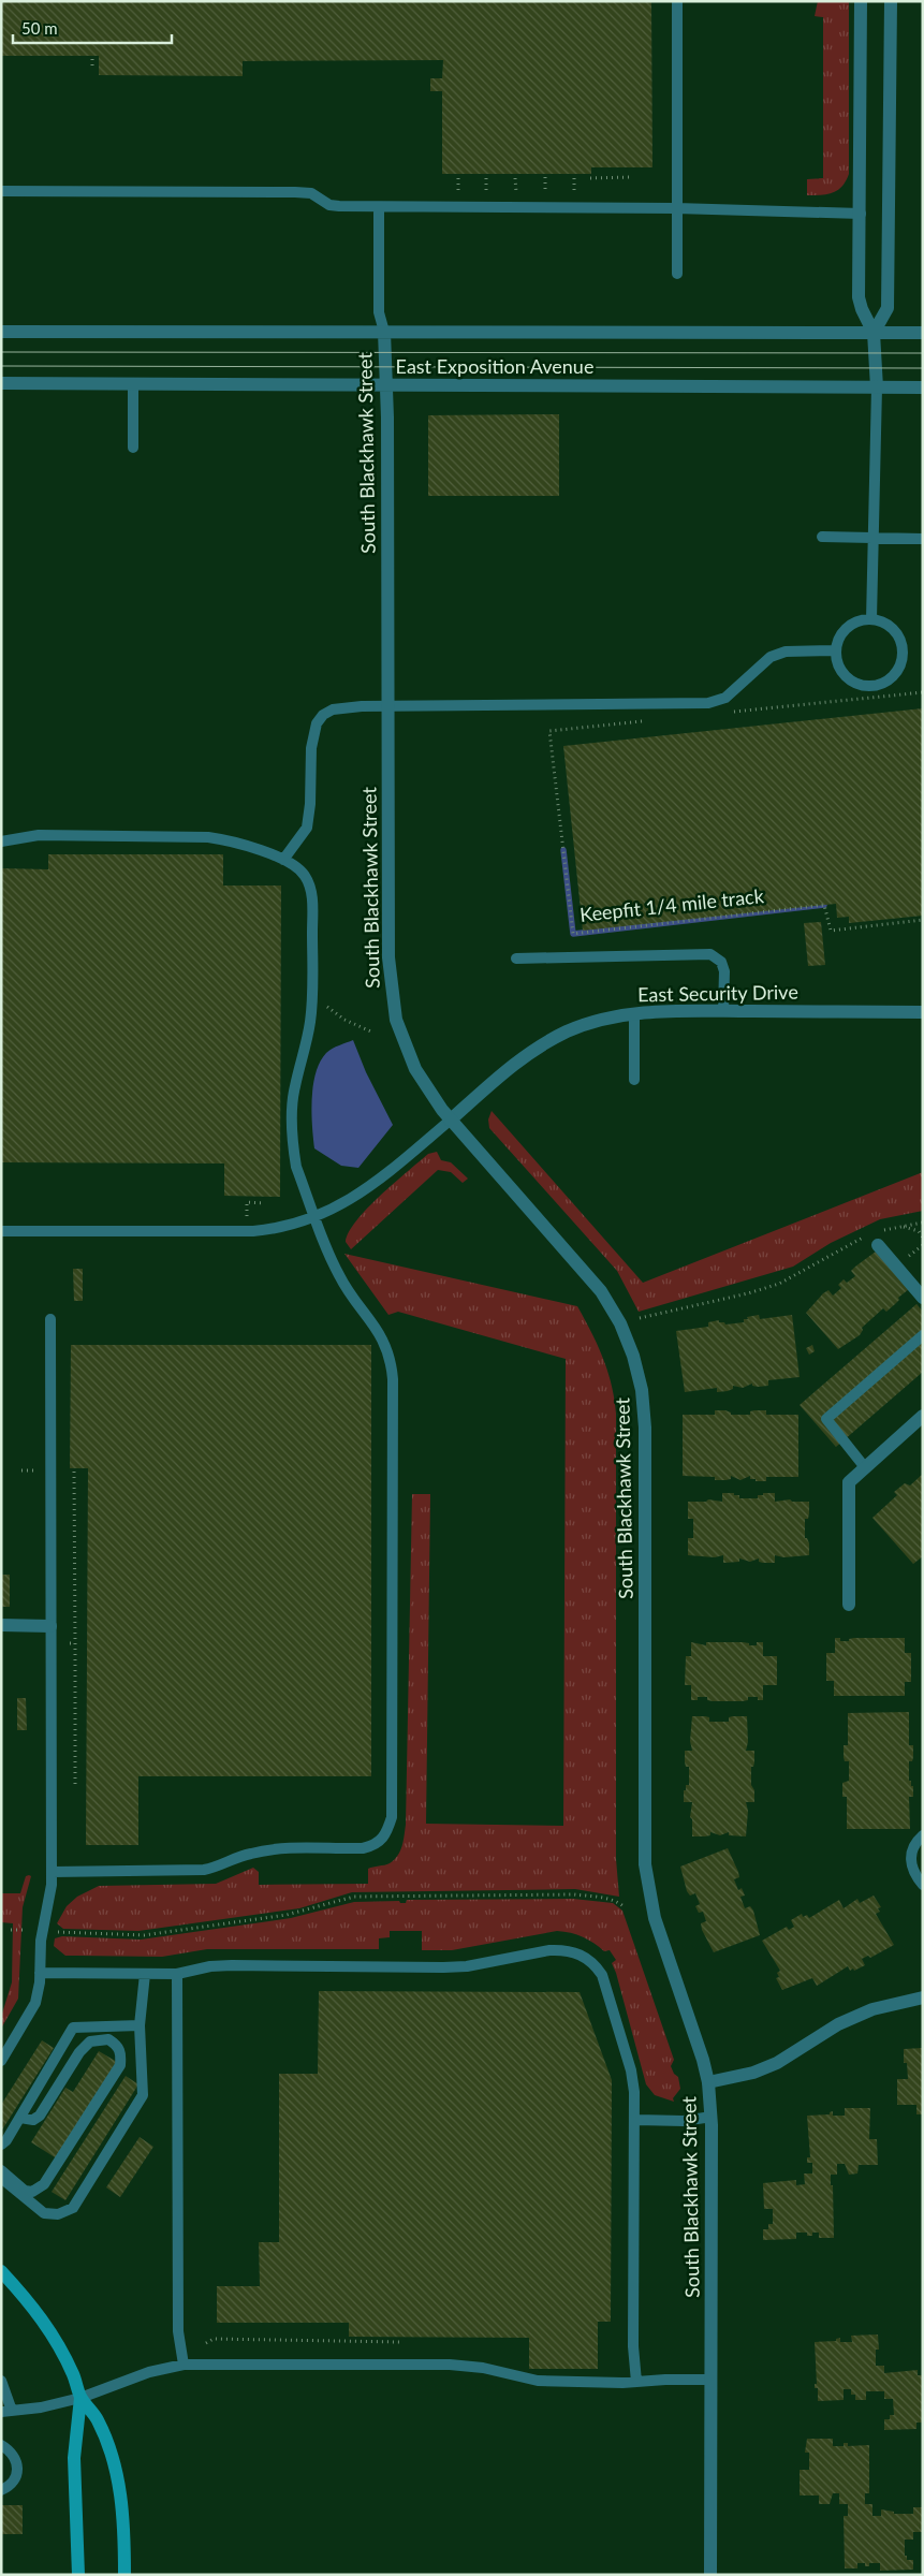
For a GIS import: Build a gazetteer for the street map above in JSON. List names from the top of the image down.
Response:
{
  "streets": {
    "street": ["East Exposition Avenue", "South Blackhawk Street", "East Security Drive"],
    "path": ["Keepfit 1/4 mile track"]
  },
  "crossings": [
    ["East Exposition Avenue", "South Blackhawk Street"],
    ["South Blackhawk Street", "East Security Drive"]
  ],
  "scale_bar": "50 m"
}
